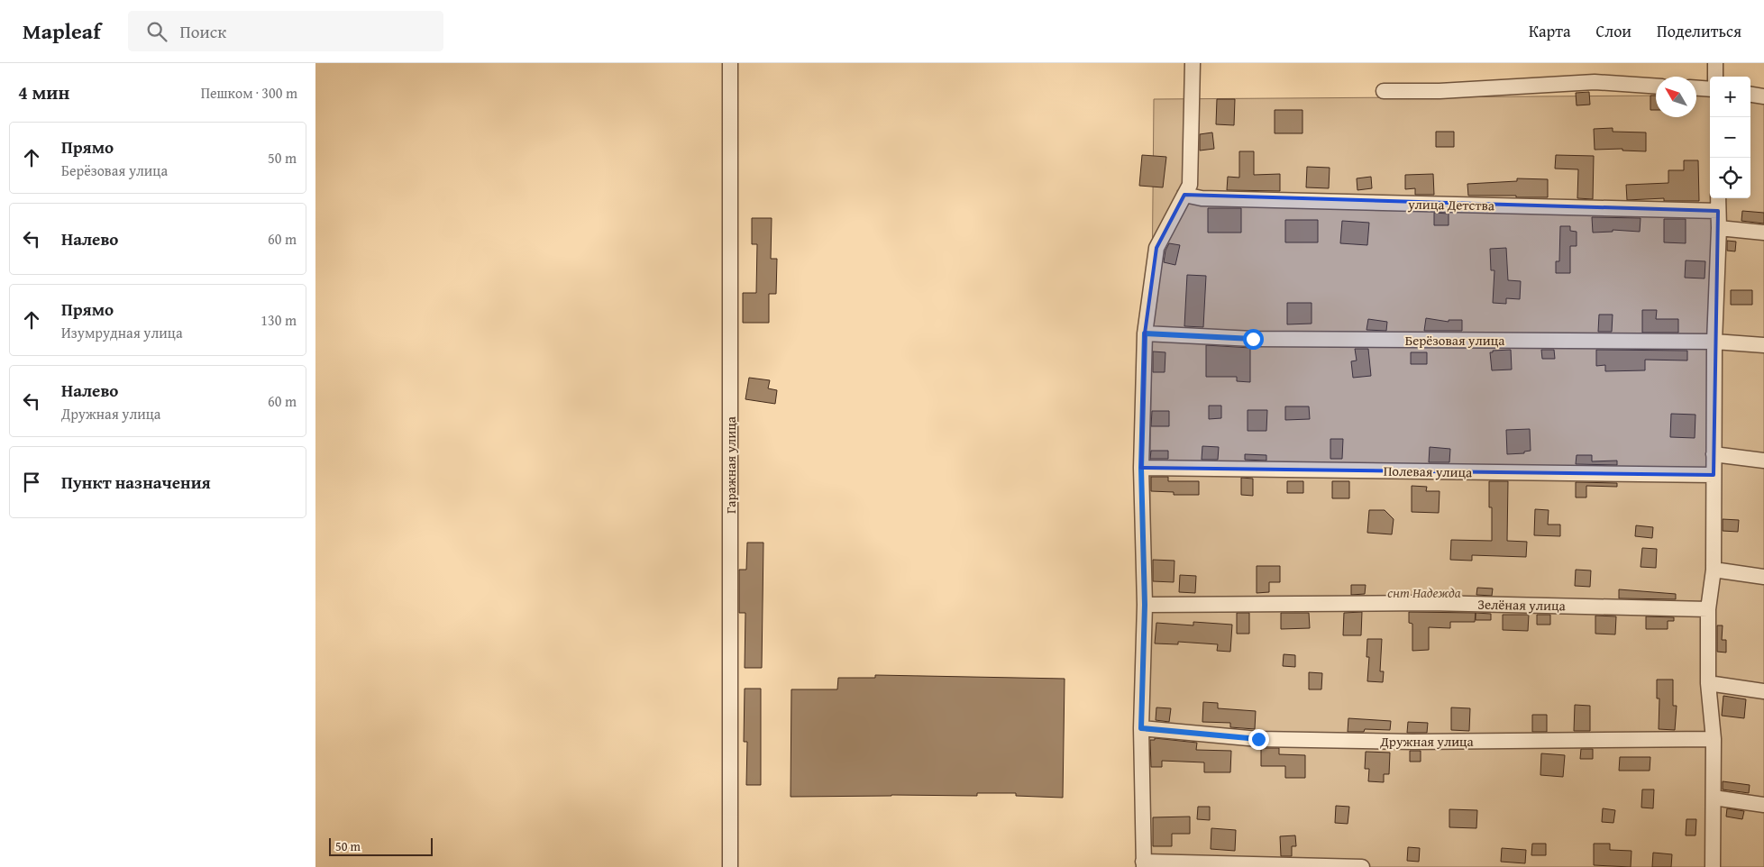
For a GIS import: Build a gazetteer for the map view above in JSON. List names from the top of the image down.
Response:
{
  "streets": {
    "street": [
      "улица Детства",
      "Берёзовая улица",
      "Гаражная улица",
      "Полевая улица",
      "Зелёная улица",
      "Дружная улица"
    ]
  },
  "parks": ["снт Надежда"],
  "scale_bar": "50 m",
  "north": "top left",
  "page": {
    "header": "Mapleaf",
    "search": "Поиск",
    "nav": ["Карта", "Слои", "Поделиться"],
    "heading": ["4 мин", "Пешком · 300 m"],
    "map_buttons": ["+", "−"],
    "list": [
      ["Прямо", "Берёзовая улица", "50 m"],
      ["Налево", "60 m"],
      ["Прямо", "Изумрудная улица", "130 m"],
      ["Налево", "Дружная улица", "60 m"],
      "Пункт назначения"
    ],
    "scale": "50 m"
  }
}
